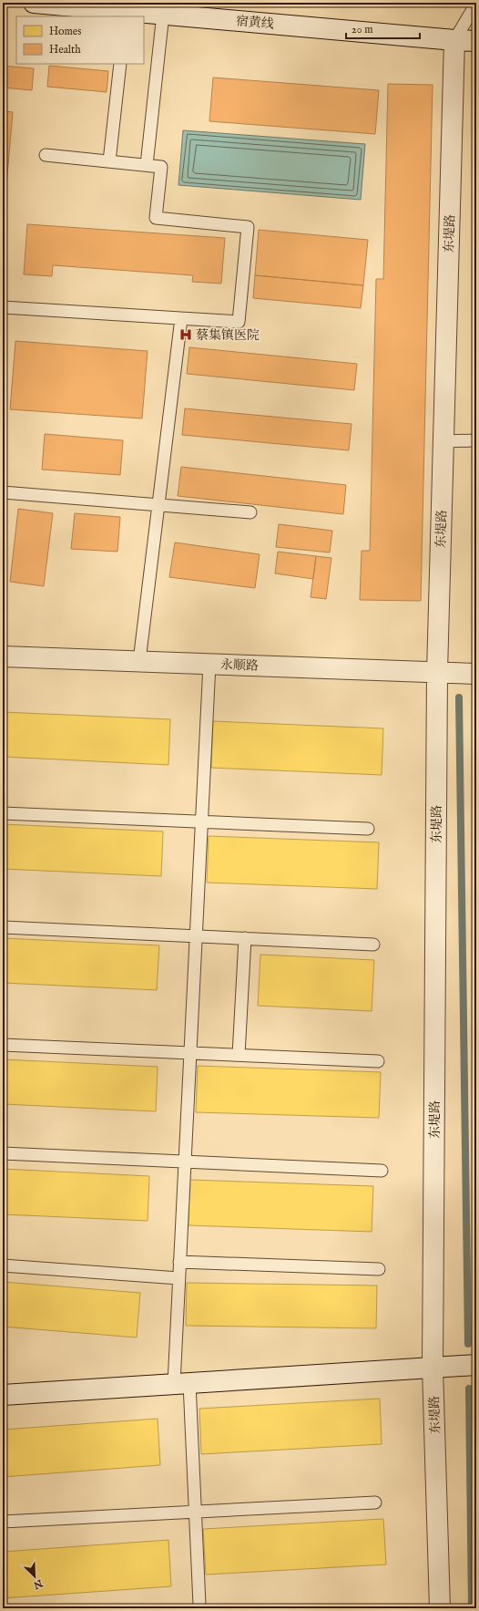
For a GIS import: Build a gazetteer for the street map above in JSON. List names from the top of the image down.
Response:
{
  "streets": {
    "street": ["宿黄线", "东堤路", "永顺路"]
  },
  "crossings": [
    ["宿黄线", "东堤路"],
    ["东堤路", "永顺路"]
  ],
  "places": {
    "hospital": ["蔡集镇医院"]
  },
  "legend": ["Homes", "Health"],
  "scale_bar": "20 m",
  "north": "bottom right"
}
